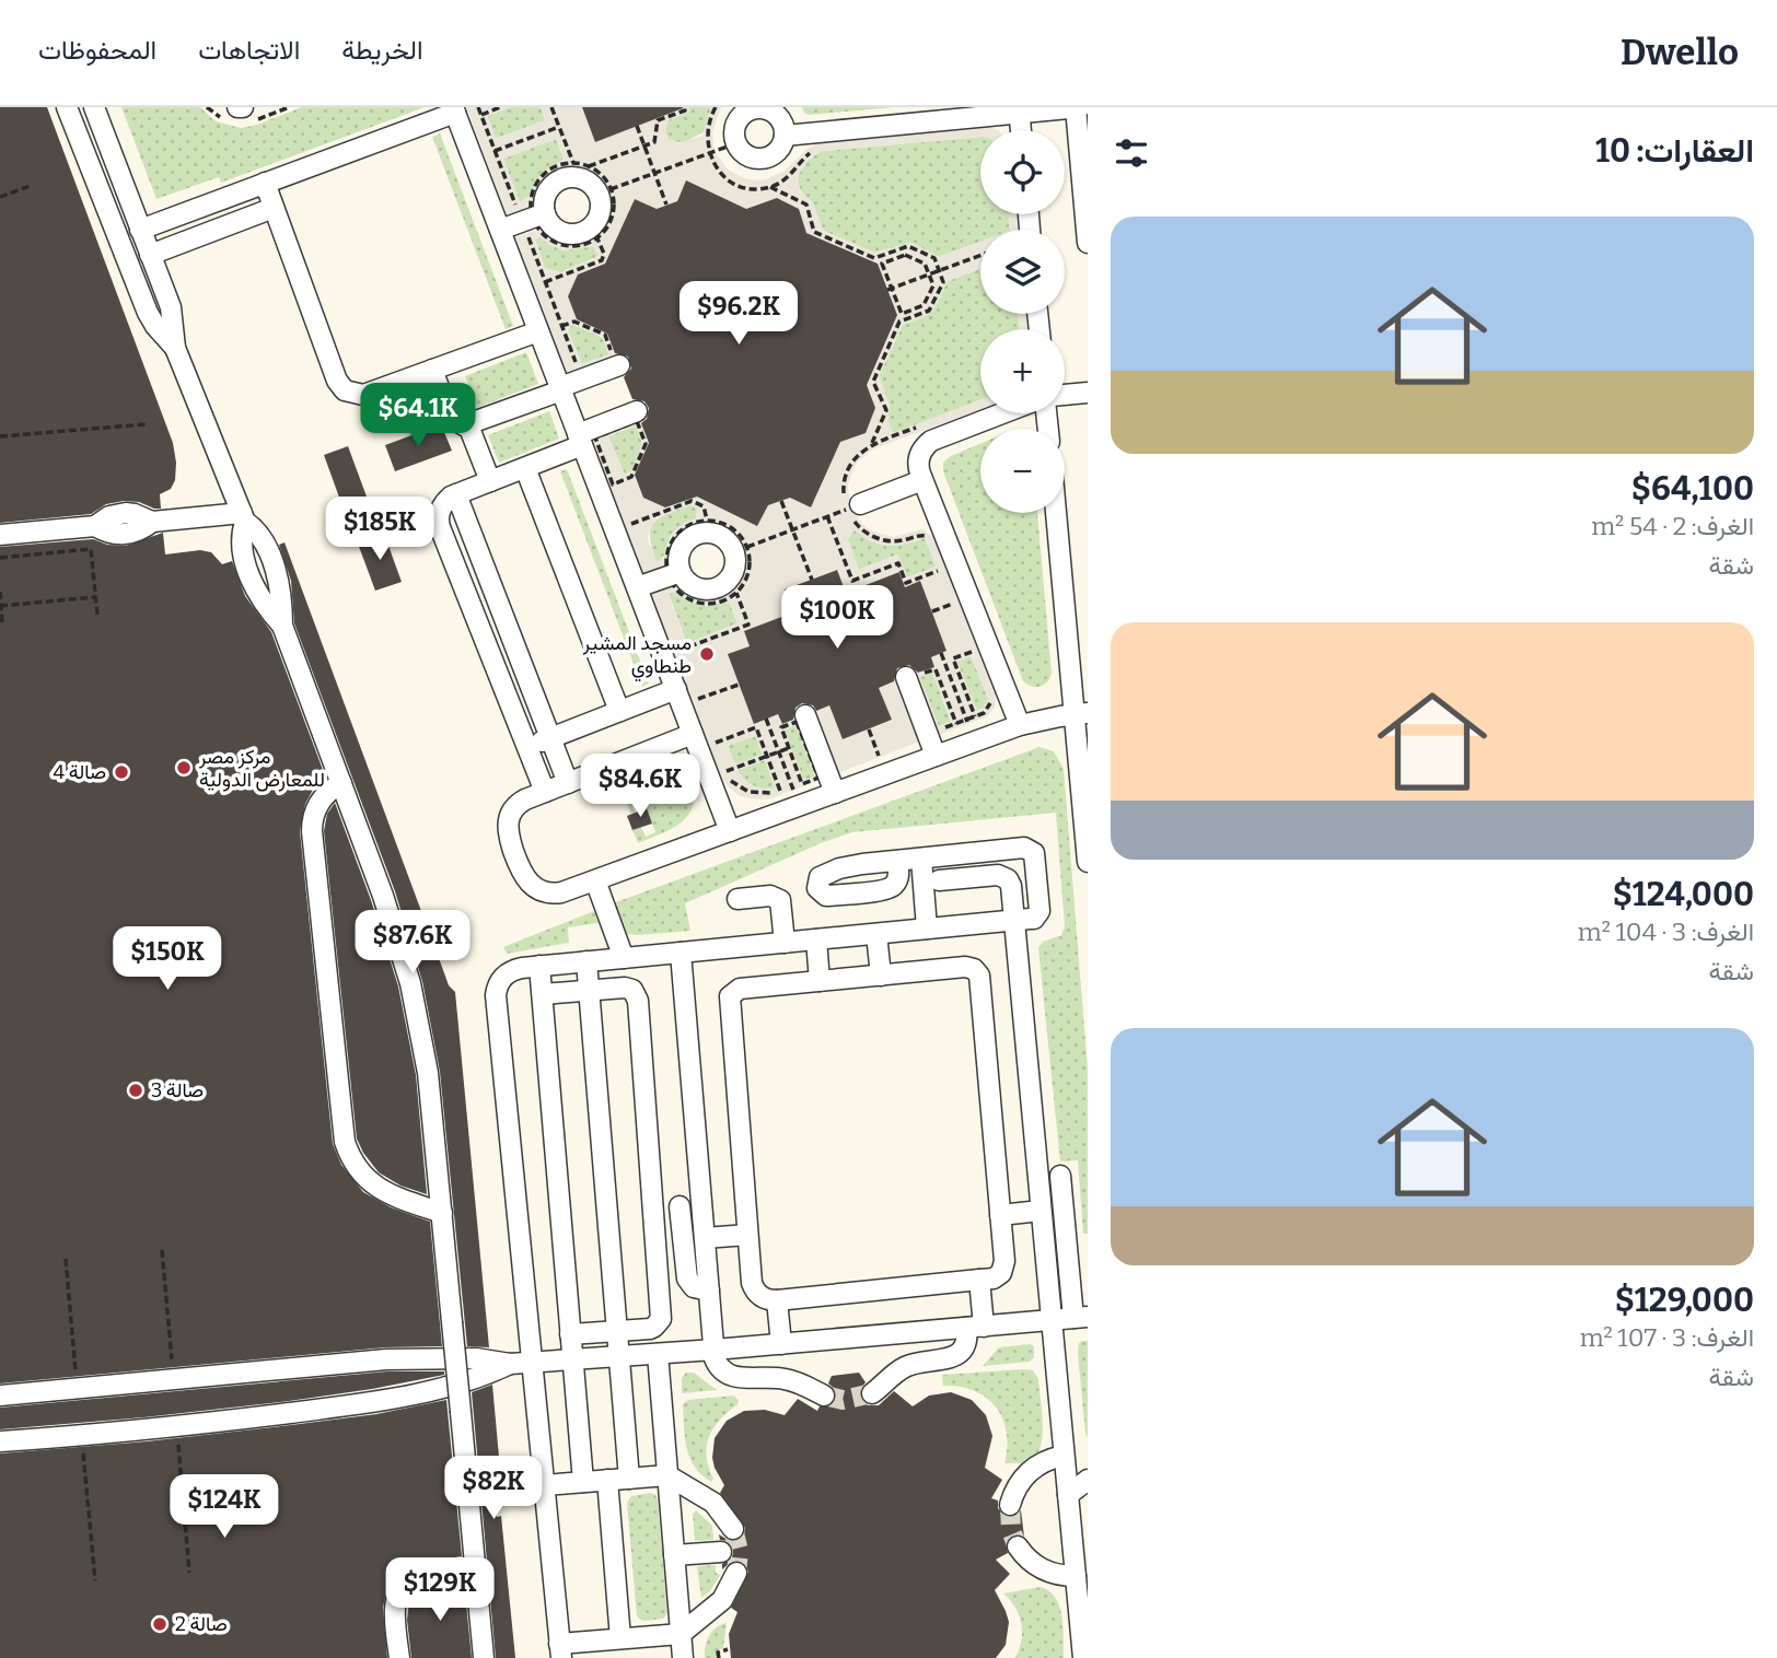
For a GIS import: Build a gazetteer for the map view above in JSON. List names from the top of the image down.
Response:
{
  "places": [
    "مسجد المشير طنطاوي",
    "مركز مصر للمعارض الدولية",
    "صالة 4",
    "صالة 3",
    "صالة 2"
  ],
  "page": {
    "header": "Dwello",
    "nav": ["الخريطة", "الاتجاهات", "المحفوظات"],
    "heading": "العقارات: 10",
    "map_buttons": ["+", "−"],
    "list": [
      {
        "name": "$64,100",
        "note": "الغرف: 2 · 54 m² · شقة"
      },
      {
        "name": "$124,000",
        "note": "الغرف: 3 · 104 m² · شقة"
      },
      {
        "name": "$129,000",
        "note": "الغرف: 3 · 107 m² · شقة"
      }
    ],
    "price": [
      "$96.2K",
      "$64.1K",
      "$185K",
      "$100K",
      "$84.6K",
      "$87.6K",
      "$150K",
      "$82K",
      "$124K",
      "$129K"
    ]
  }
}
